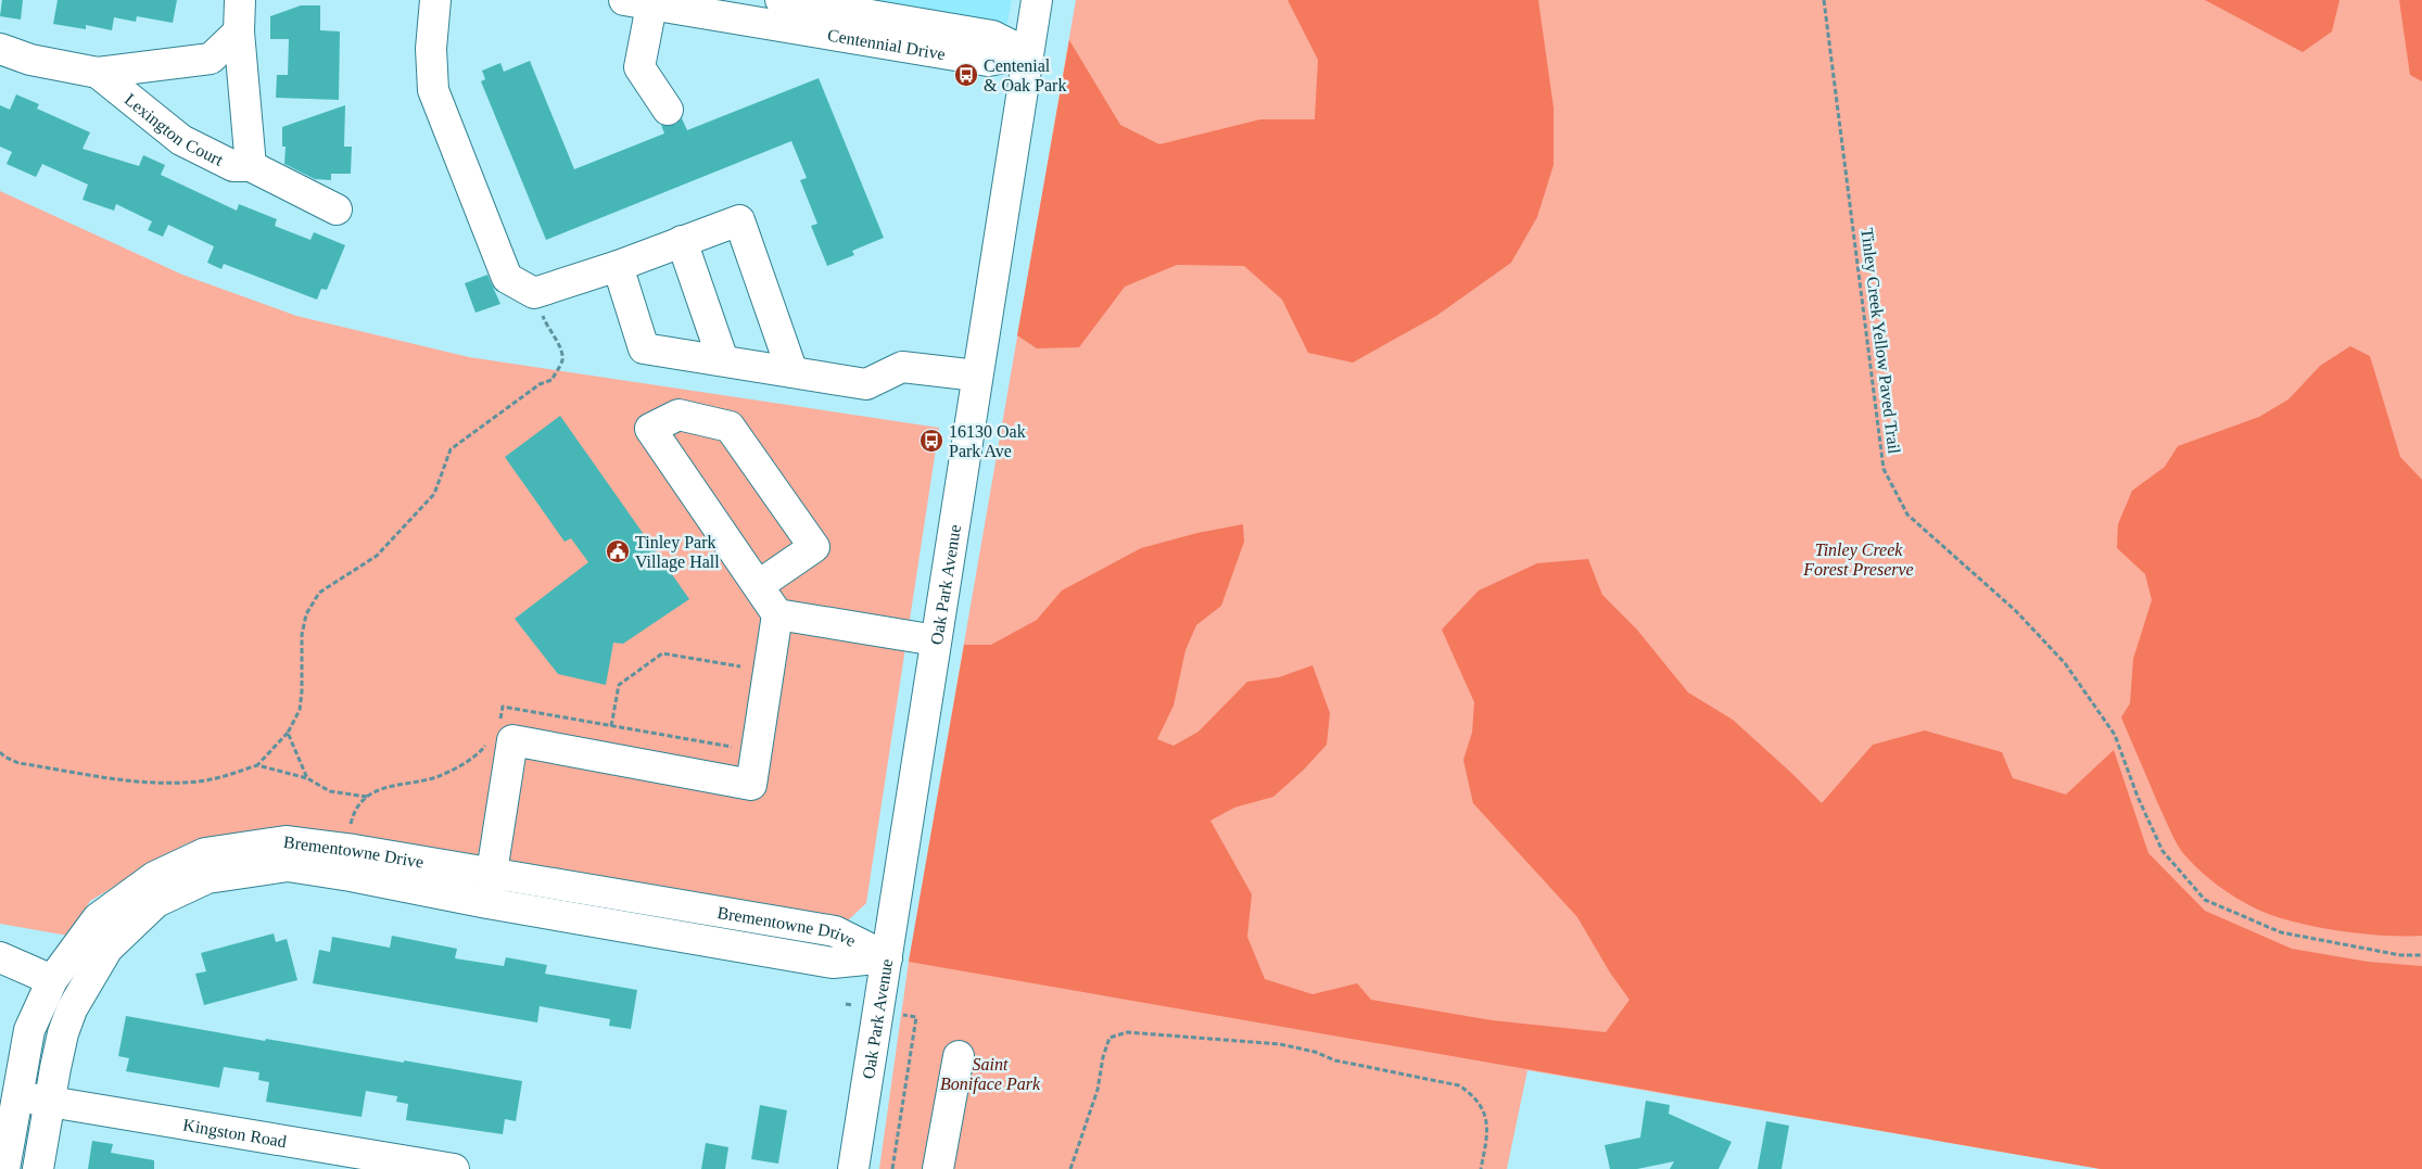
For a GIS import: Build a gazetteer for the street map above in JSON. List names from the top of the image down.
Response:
{
  "streets": {
    "street": [
      "Centennial Drive",
      "Lexington Court",
      "Oak Park Avenue",
      "Brementowne Drive",
      "Kingston Road"
    ],
    "path": ["Tinley Creek Yellow Paved Trail"]
  },
  "crossings": [
    ["Centennial Drive", "Oak Park Avenue"],
    ["Oak Park Avenue", "Brementowne Drive"],
    ["Brementowne Drive", "Kingston Road"]
  ],
  "parks": ["Tinley Creek Forest Preserve", "Saint Boniface Park"],
  "places": {
    "bus stop": ["Centenial & Oak Park", "16130 Oak Park Ave"],
    "public building": ["Tinley Park Village Hall"]
  }
}
